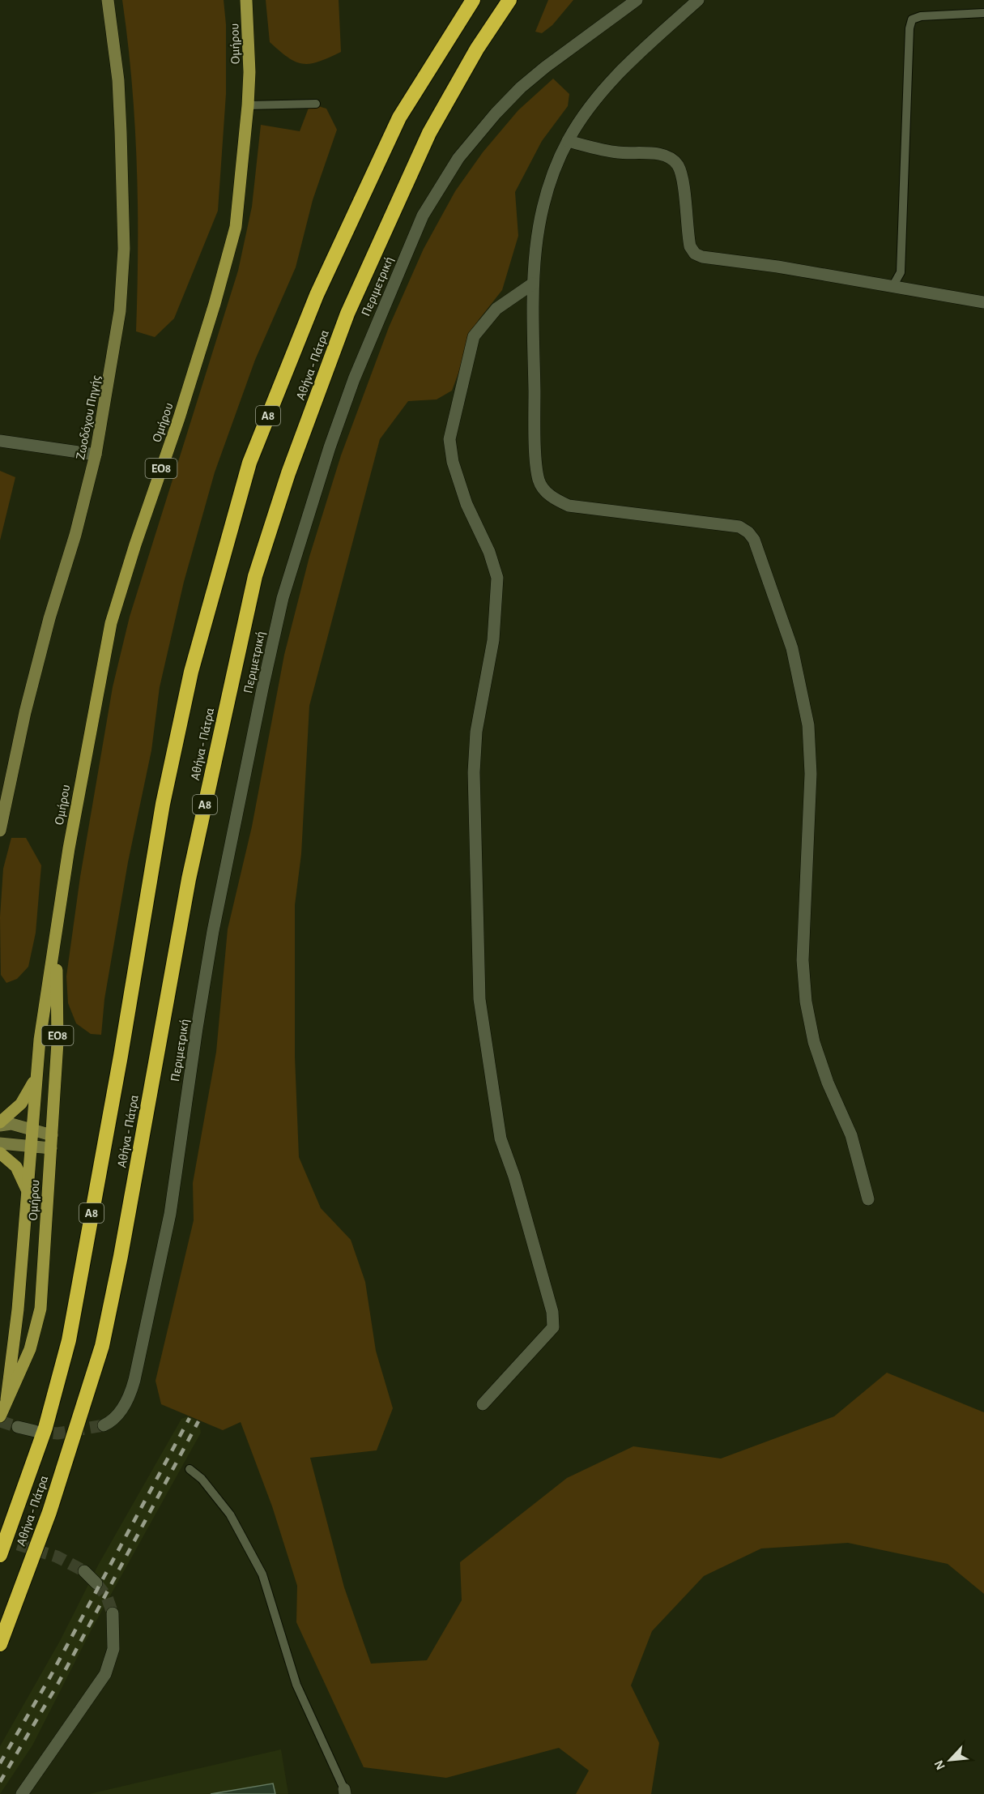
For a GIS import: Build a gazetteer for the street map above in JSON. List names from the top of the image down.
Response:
{
  "streets": {
    "highway": ["Αθήνα - Πάτρα", "Α8"],
    "main road": ["Ομήρου", "Ζωοδόχου Πηγής", "ΕΟ8"],
    "street": ["Περιμετρική"]
  },
  "north": "bottom left"
}
